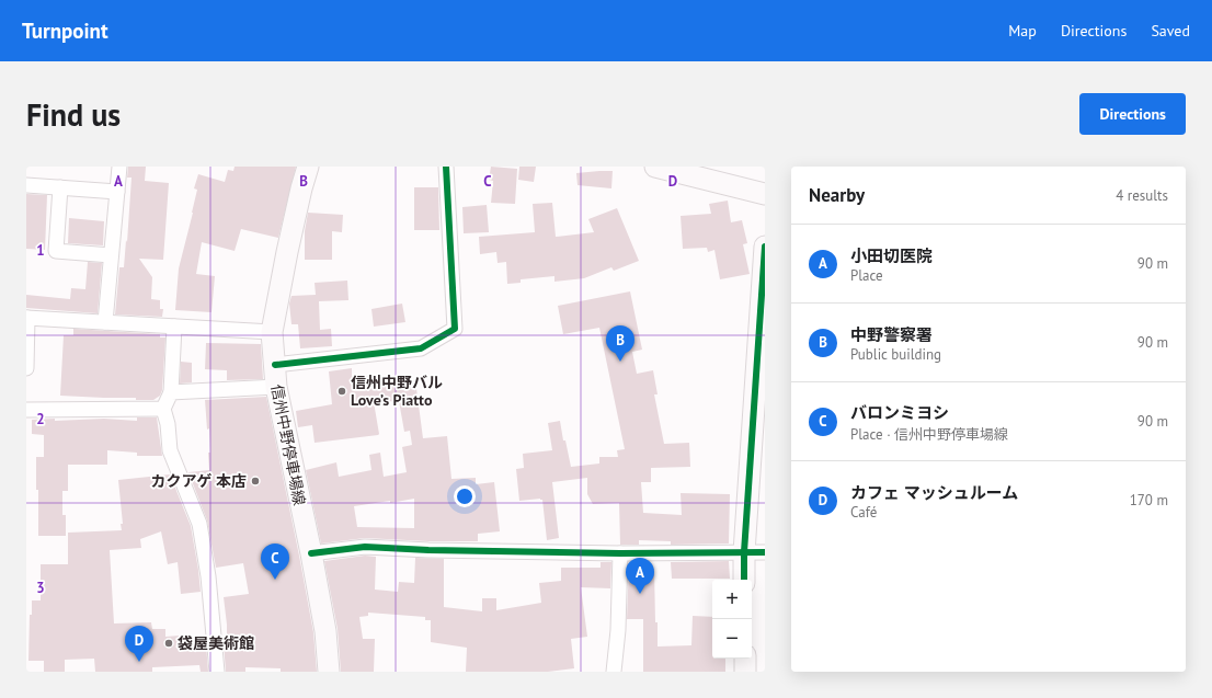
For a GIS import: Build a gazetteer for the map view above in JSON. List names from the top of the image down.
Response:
{
  "streets": {
    "main road": ["信州中野停車場線"]
  },
  "places": ["信州中野バル Love’s Piatto", "カクアゲ 本店", "袋屋美術館"],
  "page": {
    "header": "Turnpoint",
    "nav": ["Map", "Directions", "Saved"],
    "buttons": "Directions",
    "title": "Find us",
    "heading": ["Nearby", "4 results"],
    "list": [
      {
        "mark": "A",
        "name": "小田切医院",
        "note": "Place",
        "value": "90 m"
      },
      {
        "mark": "B",
        "name": "中野警察署",
        "note": "Public building",
        "value": "90 m"
      },
      {
        "mark": "C",
        "name": "バロンミヨシ",
        "note": "Place · 信州中野停車場線",
        "value": "90 m"
      },
      {
        "mark": "D",
        "name": "カフェ マッシュルーム",
        "note": "Café",
        "value": "170 m"
      }
    ],
    "pins": [
      "B",
      "C",
      "A",
      "D"
    ],
    "map_buttons": ["+", "−"]
  },
  "grid": {
    "columns": [
      "A",
      "B",
      "C",
      "D"
    ],
    "rows": ["1", "2", "3"]
  }
}
